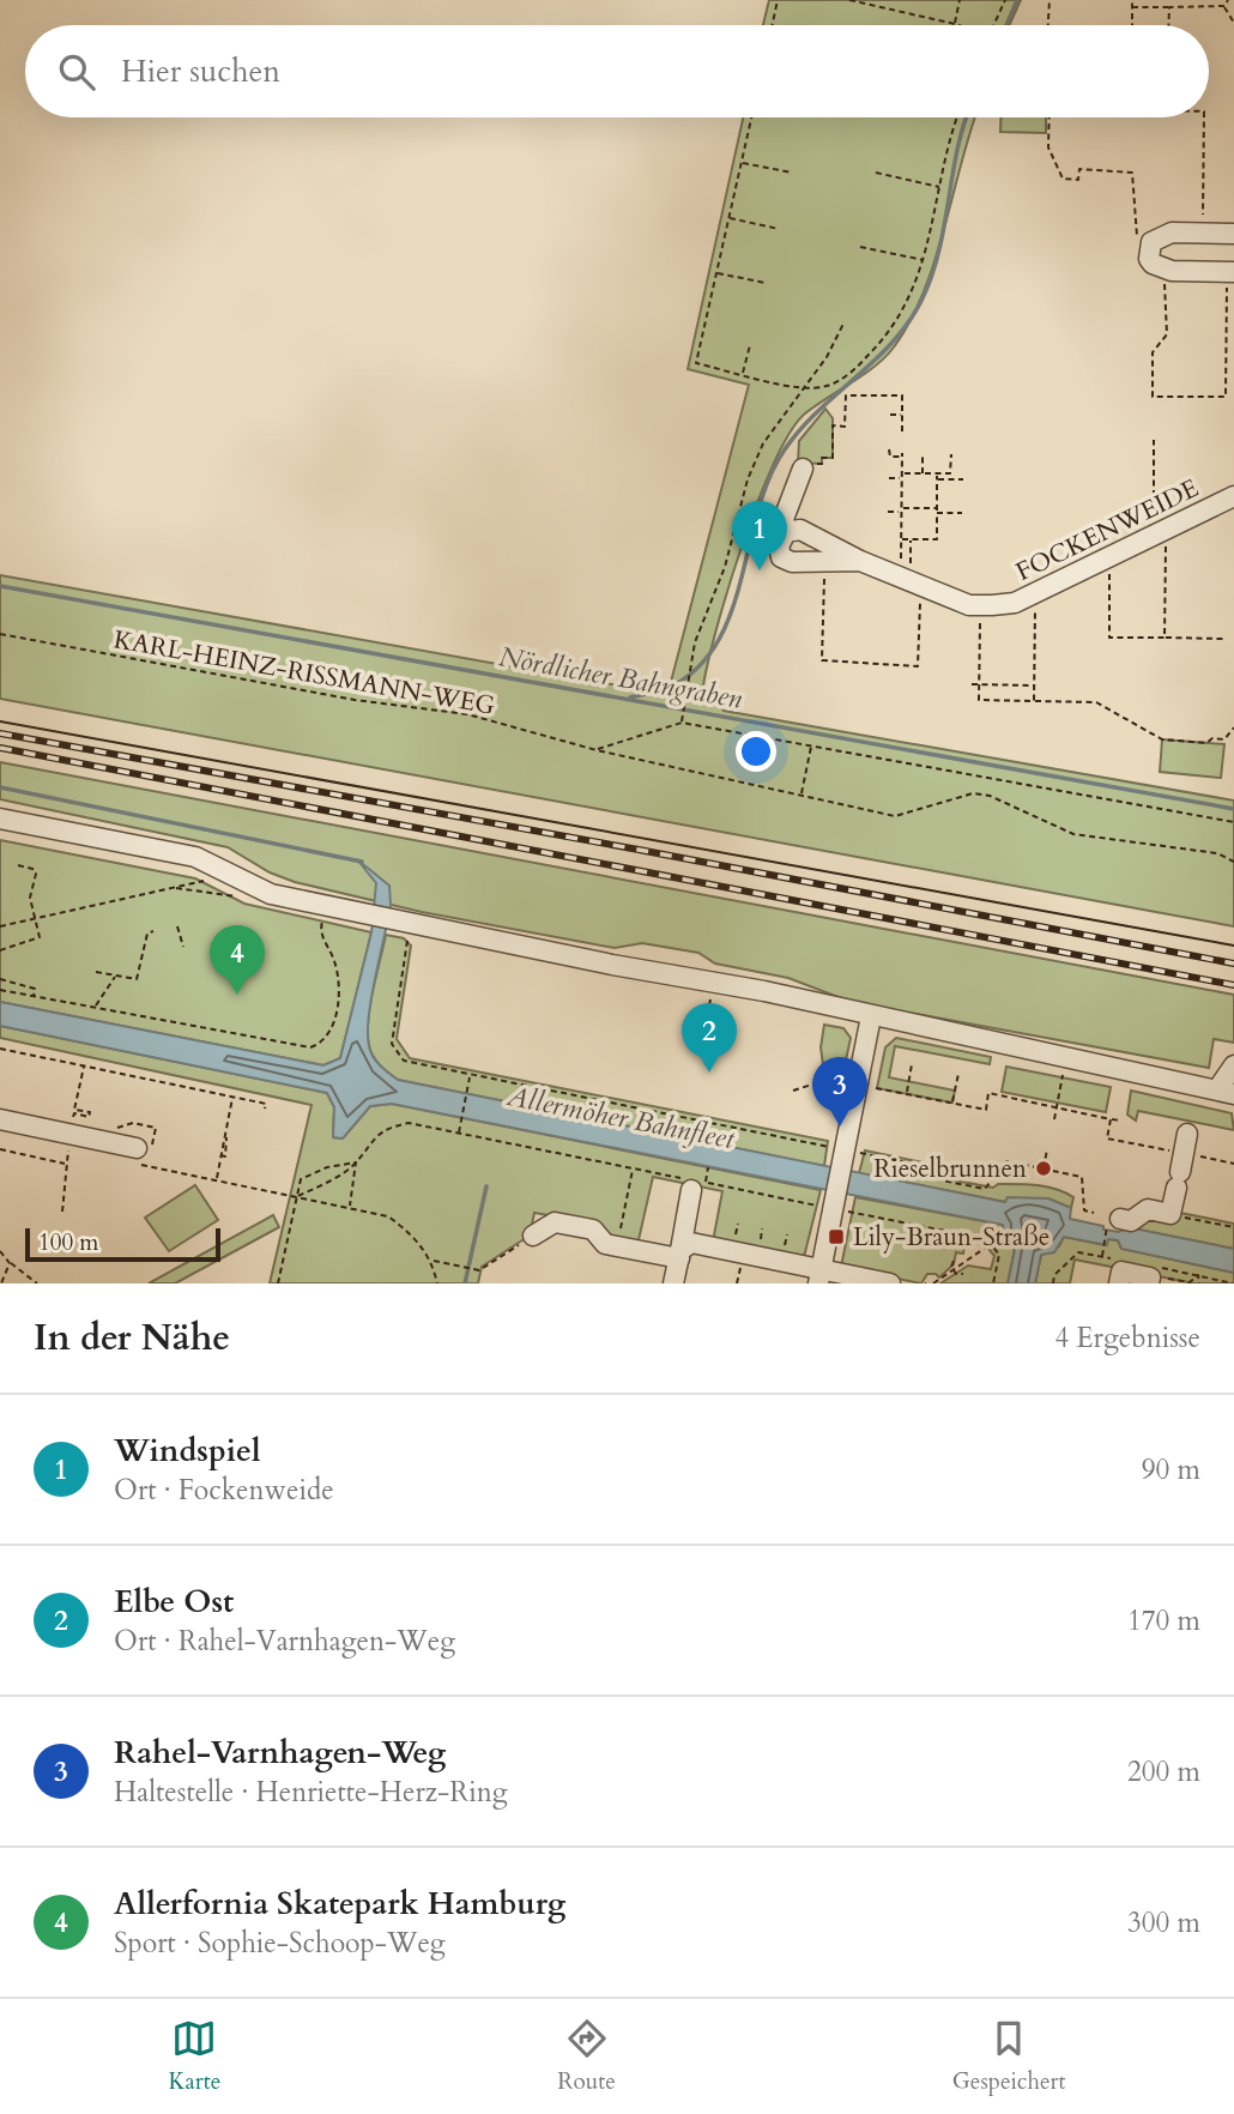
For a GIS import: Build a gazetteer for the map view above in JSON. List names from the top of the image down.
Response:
{
  "streets": {
    "street": ["FOCKENWEIDE"],
    "path": ["KARL-HEINZ-RISSMANN-WEG"]
  },
  "water": ["Nördlicher Bahngraben", "Allermöher Bahnfleet"],
  "places": {
    "other": ["Rieselbrunnen"],
    "transit": ["Lily-Braun-Straße"]
  },
  "scale_bar": "100 m",
  "page": {
    "search": "Hier suchen",
    "pins": [
      "1",
      "4",
      "2",
      "3"
    ],
    "scale": "100 m",
    "heading": ["In der Nähe", "4 Ergebnisse"],
    "list": [
      {
        "mark": "1",
        "name": "Windspiel",
        "note": "Ort · Fockenweide",
        "value": "90 m"
      },
      {
        "mark": "2",
        "name": "Elbe Ost",
        "note": "Ort · Rahel-Varnhagen-Weg",
        "value": "170 m"
      },
      {
        "mark": "3",
        "name": "Rahel-Varnhagen-Weg",
        "note": "Haltestelle · Henriette-Herz-Ring",
        "value": "200 m"
      },
      {
        "mark": "4",
        "name": "Allerfornia Skatepark Hamburg",
        "note": "Sport · Sophie-Schoop-Weg",
        "value": "300 m"
      }
    ],
    "nav": ["Karte", "Route", "Gespeichert"]
  }
}
